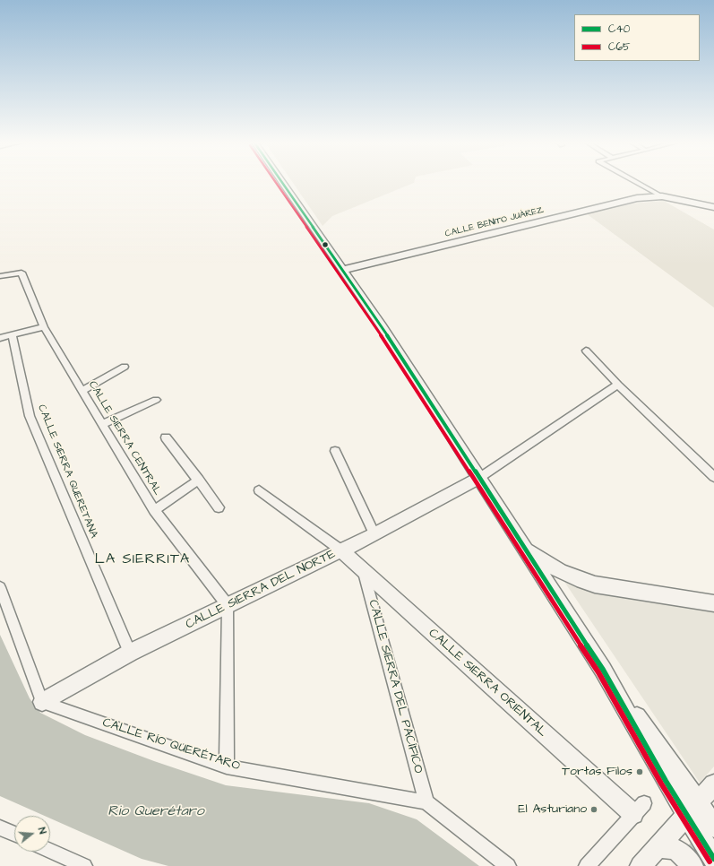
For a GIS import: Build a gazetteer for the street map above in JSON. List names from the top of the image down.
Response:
{
  "streets": {
    "main road": ["CALLE BENITO JUÁREZ", "CALLE SIERRA DEL NORTE", "CALLE SIERRA ORIENTAL"],
    "street": [
      "CALLE SIERRA CENTRAL",
      "CALLE SIERRA QUERETANA",
      "CALLE SIERRA DEL PACÍFICO",
      "CALLE RÍO QUERÉTARO"
    ]
  },
  "crossings": [
    ["CALLE SIERRA CENTRAL", "CALLE SIERRA DEL NORTE"],
    ["CALLE SIERRA QUERETANA", "CALLE SIERRA DEL NORTE"],
    ["CALLE SIERRA DEL NORTE", "CALLE SIERRA ORIENTAL"],
    ["CALLE SIERRA DEL NORTE", "CALLE RÍO QUERÉTARO"],
    ["CALLE SIERRA ORIENTAL", "CALLE SIERRA DEL PACÍFICO"],
    ["CALLE SIERRA DEL PACÍFICO", "CALLE RÍO QUERÉTARO"]
  ],
  "districts": ["LA SIERRITA"],
  "water": ["Rio Querétaro"],
  "places": ["Tortas Filos", "El Asturiano"],
  "lines": ["transit line C40", "transit line C65"],
  "legend": ["C40", "C65"],
  "north": "right"
}
